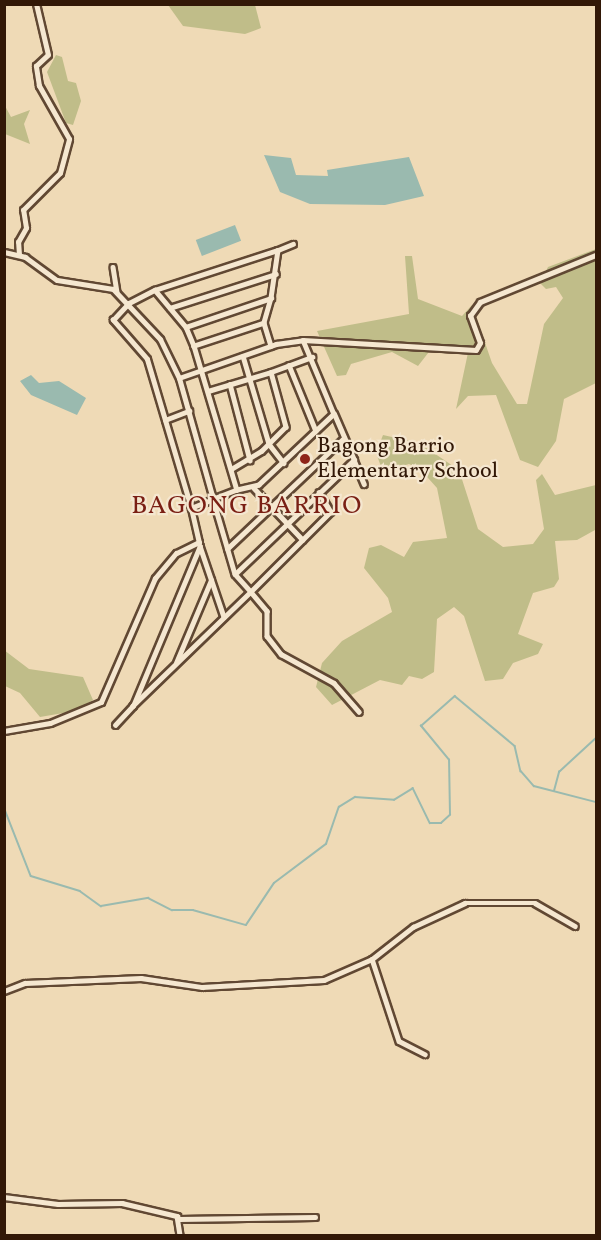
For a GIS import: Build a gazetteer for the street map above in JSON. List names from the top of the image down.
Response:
{
  "districts": ["BAGONG BARRIO"],
  "places": ["Bagong Barrio Elementary School"]
}
